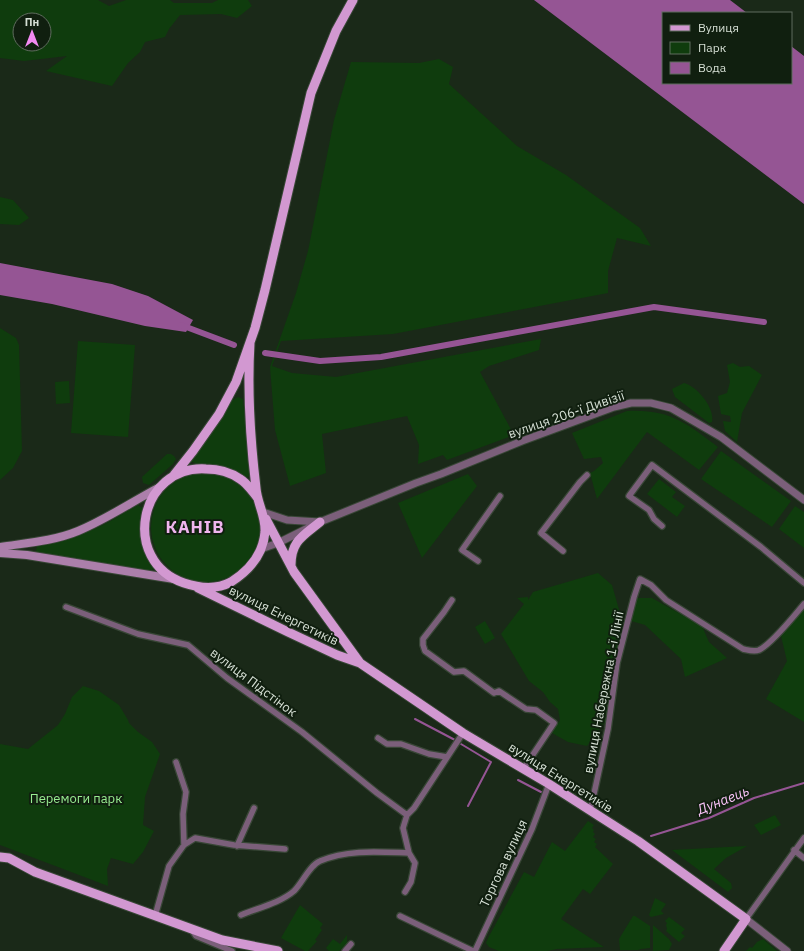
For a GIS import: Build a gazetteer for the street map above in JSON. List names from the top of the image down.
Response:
{
  "streets": {
    "main road": ["вулиця Енергетиків"],
    "street": [
      "вулиця 206-ї Дивізії",
      "вулиця Підстінок",
      "вулиця Набережна 1-ї Лінії",
      "Торгова вулиця"
    ]
  },
  "crossings": [
    ["вулиця 206-ї Дивізії", "вулиця Енергетиків"],
    ["вулиця Енергетиків", "вулиця Набережна 1-ї Лінії"],
    ["вулиця Енергетиків", "Торгова вулиця"]
  ],
  "districts": ["КАНІВ"],
  "water": ["Дунаець"],
  "parks": ["Перемоги парк"],
  "legend": ["Вулиця", "Парк", "Вода"],
  "north": "top"
}
